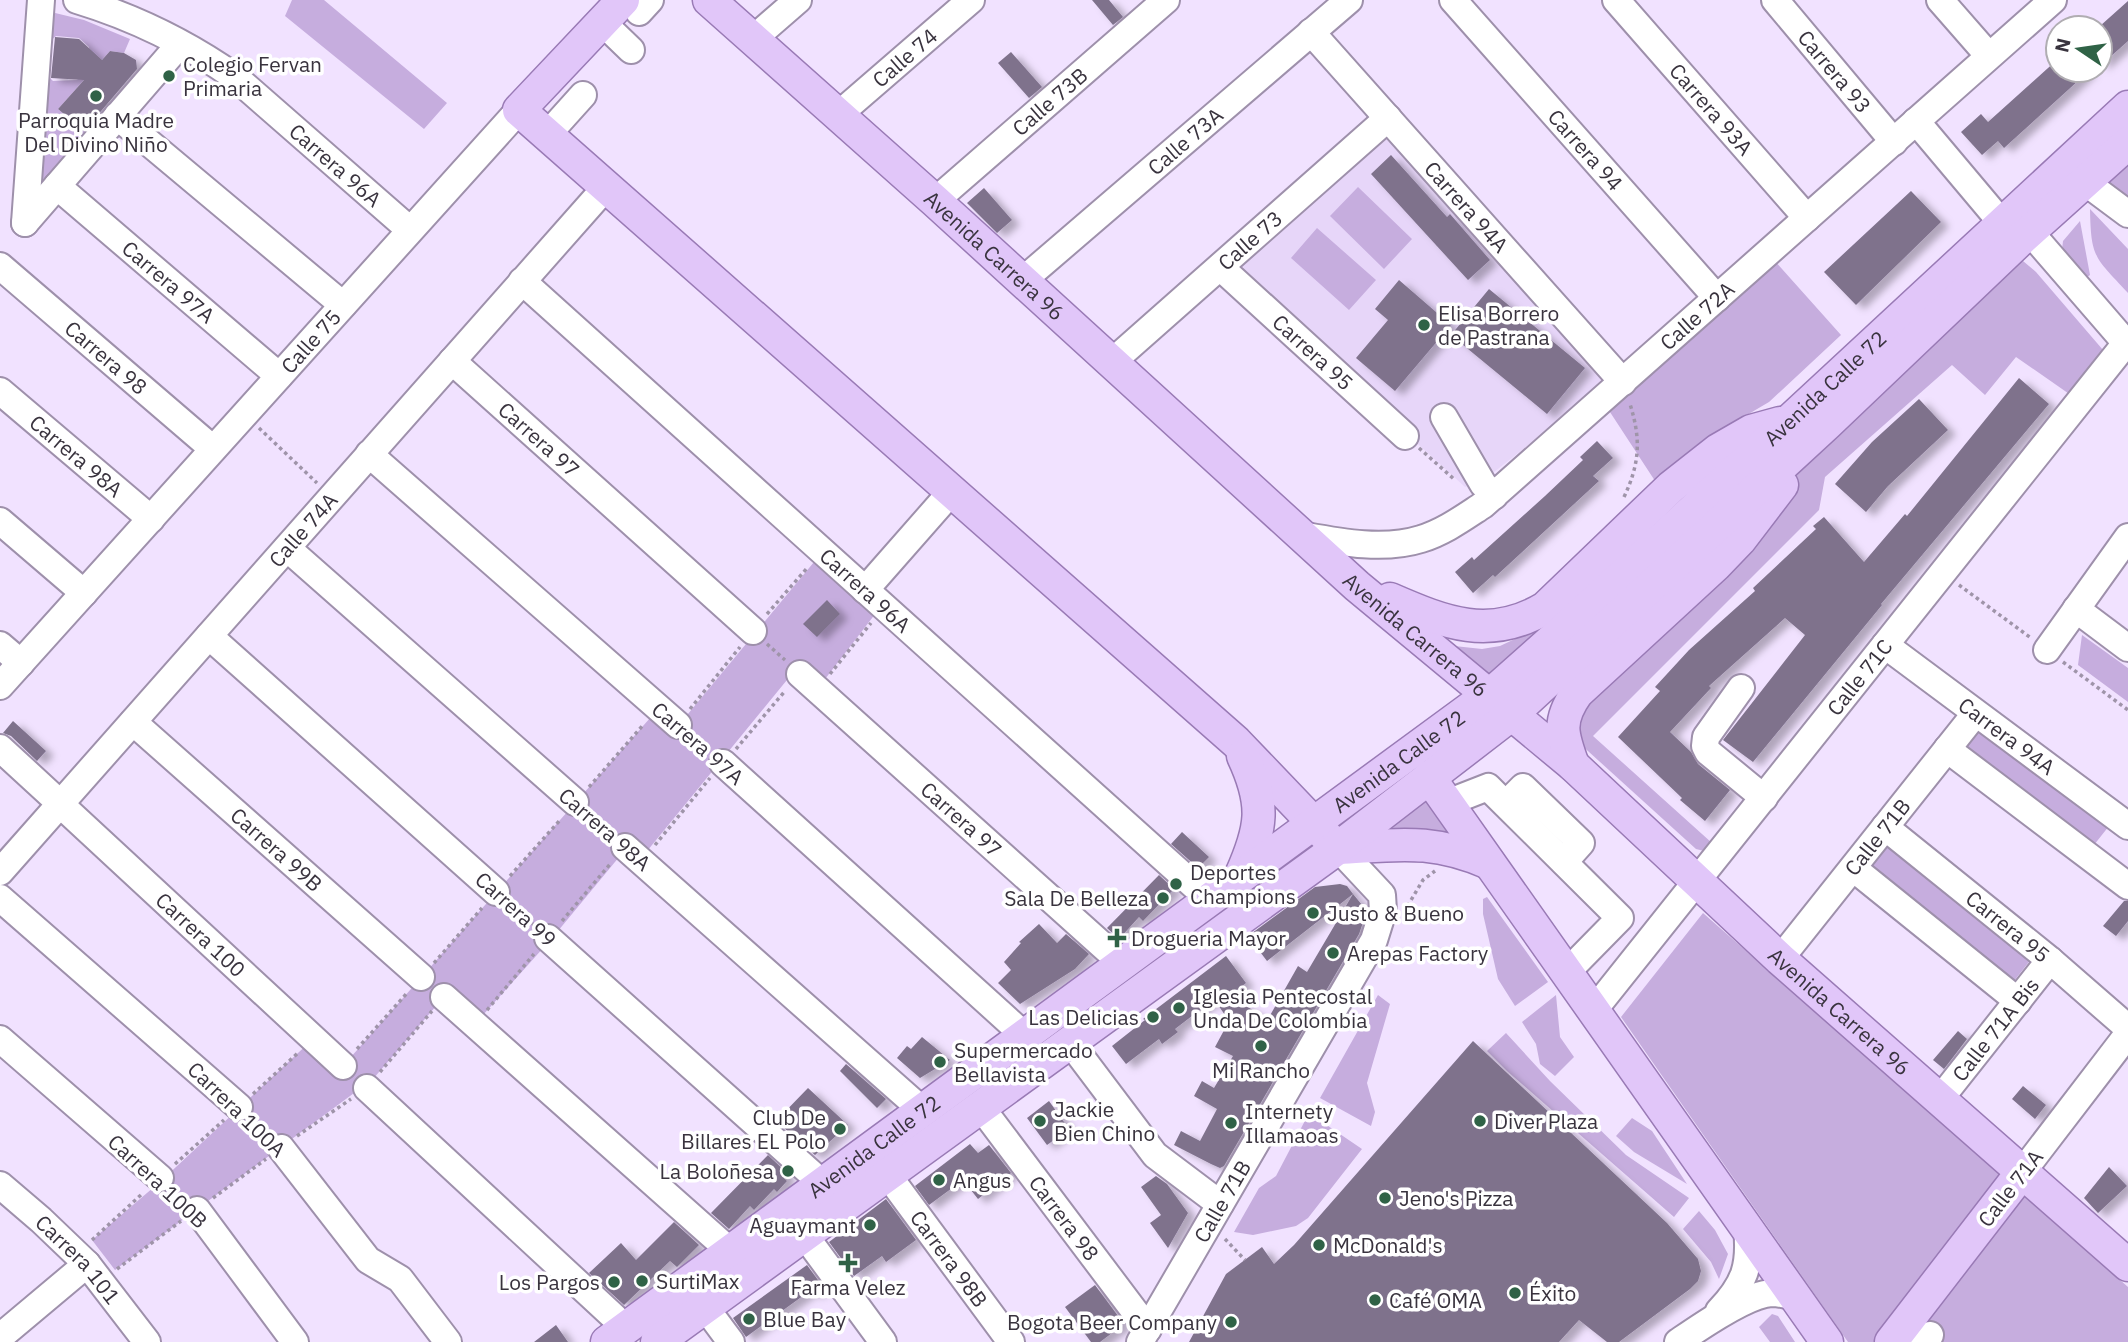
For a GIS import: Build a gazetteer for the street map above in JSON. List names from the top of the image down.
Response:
{
  "streets": {
    "main road": [
      "Avenida Carrera 96",
      "Calle 75",
      "Avenida Calle 72",
      "Calle 71A"
    ],
    "street": [
      "Calle 74",
      "Carrera 93",
      "Calle 73B",
      "Carrera 93A",
      "Calle 73A",
      "Carrera 94",
      "Carrera 96A",
      "Carrera 94A",
      "Calle 73",
      "Carrera 97A",
      "Calle 72A",
      "Carrera 95",
      "Carrera 98",
      "Carrera 97",
      "Carrera 98A",
      "Calle 74A",
      "Calle 71C",
      "Calle 71B",
      "Carrera 99B",
      "Carrera 99",
      "Carrera 100",
      "Calle 71A Bis",
      "Carrera 100A",
      "Carrera 100B",
      "Carrera 98B",
      "Carrera 101"
    ]
  },
  "crossings": [
    ["Calle 74", "Avenida Carrera 96"],
    ["Carrera 93", "Calle 72A"],
    ["Calle 73B", "Avenida Carrera 96"],
    ["Carrera 93A", "Calle 72A"],
    ["Calle 73A", "Carrera 94A"],
    ["Calle 73A", "Avenida Carrera 96"],
    ["Carrera 94", "Calle 72A"],
    ["Carrera 96A", "Calle 75"],
    ["Carrera 96A", "Avenida Calle 72"],
    ["Carrera 96A", "Calle 74A"],
    ["Carrera 94A", "Calle 73"],
    ["Carrera 94A", "Calle 72A"],
    ["Carrera 94A", "Calle 71C"],
    ["Carrera 94A", "Calle 71B"],
    ["Calle 73", "Avenida Carrera 96"],
    ["Calle 73", "Carrera 95"],
    ["Avenida Carrera 96", "Calle 72A"],
    ["Avenida Carrera 96", "Avenida Calle 72"],
    ["Avenida Carrera 96", "Calle 71C"],
    ["Avenida Carrera 96", "Calle 71B"],
    ["Avenida Carrera 96", "Calle 71A Bis"],
    ["Avenida Carrera 96", "Calle 71A"],
    ["Carrera 97A", "Calle 75"],
    ["Carrera 97A", "Avenida Calle 72"],
    ["Carrera 97A", "Calle 74A"],
    ["Calle 75", "Carrera 98"],
    ["Calle 75", "Carrera 98A"],
    ["Carrera 95", "Calle 71B"],
    ["Carrera 95", "Calle 71A Bis"],
    ["Carrera 98", "Avenida Calle 72"],
    ["Carrera 98", "Calle 71B"],
    ["Avenida Calle 72", "Carrera 97"],
    ["Avenida Calle 72", "Carrera 98A"],
    ["Avenida Calle 72", "Calle 71C"],
    ["Avenida Calle 72", "Calle 71B"],
    ["Avenida Calle 72", "Carrera 99"],
    ["Avenida Calle 72", "Carrera 98B"],
    ["Carrera 97", "Calle 74A"],
    ["Carrera 98A", "Calle 74A"],
    ["Calle 74A", "Carrera 99B"],
    ["Calle 74A", "Carrera 99"],
    ["Calle 74A", "Carrera 100"]
  ],
  "places": {
    "other": [
      "Colegio Fervan Primaria",
      "Parroquia Madre Del Divino Niño",
      "Elisa Borrero de Pastrana",
      "Deportes Champions",
      "Sala De Belleza",
      "Justo & Bueno",
      "Arepas Factory",
      "Iglesia Pentecostal Unda De Colombia",
      "Las Delicias",
      "Mi Rancho",
      "Supermercado Bellavista",
      "Jackie Bien Chino",
      "Diver Plaza",
      "Internety Illamaoas",
      "Club De Billares EL Polo",
      "La Boloñesa",
      "Angus",
      "Jeno's Pizza",
      "Aguaymant",
      "McDonald's",
      "SurtiMax",
      "Los Pargos",
      "Éxito",
      "Café OMA",
      "Blue Bay",
      "Bogota Beer Company"
    ],
    "health": ["Drogueria Mayor", "Farma Velez"]
  },
  "north": "left"
}
